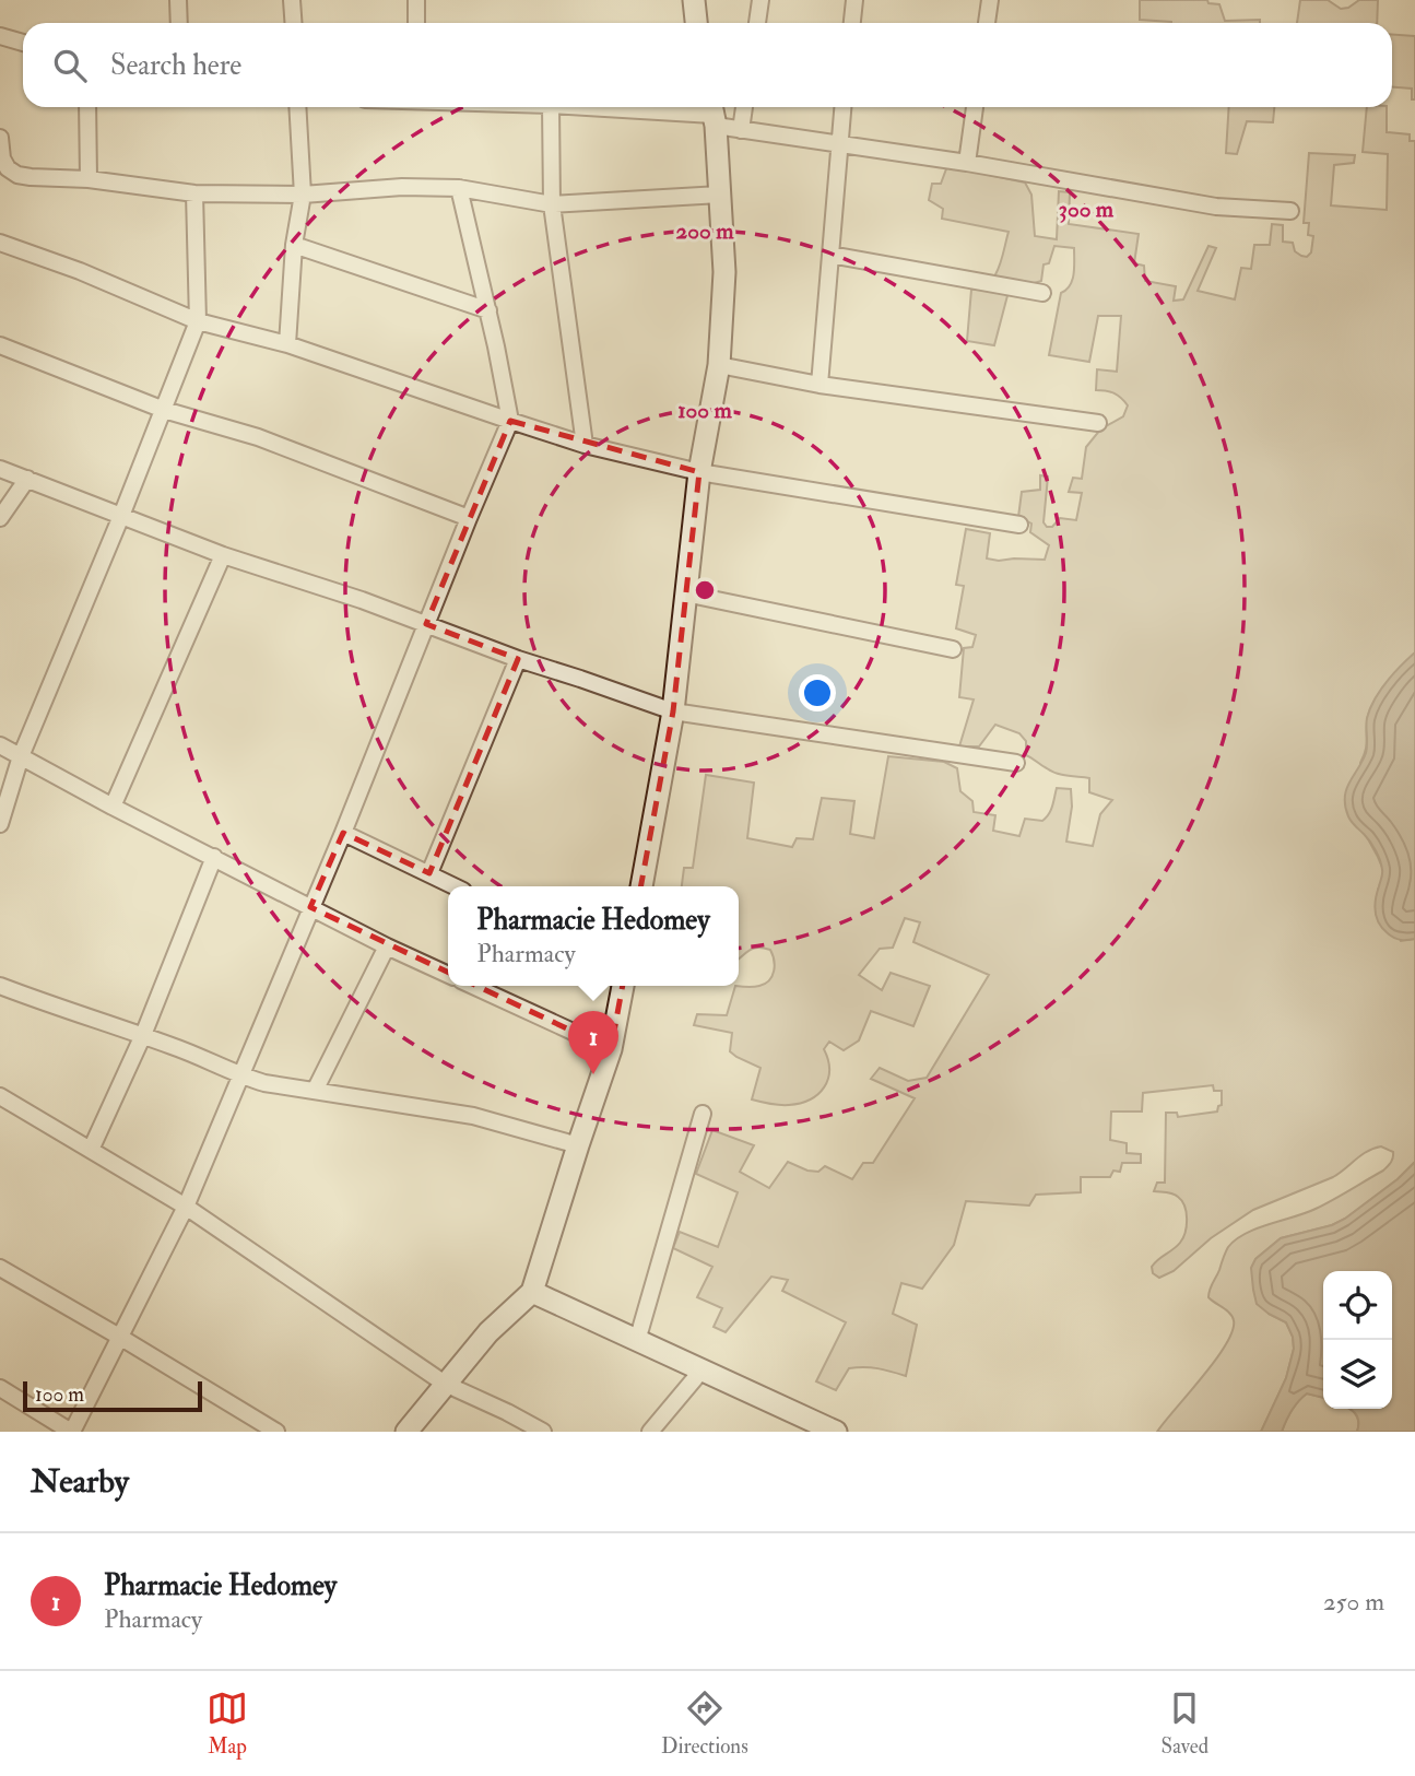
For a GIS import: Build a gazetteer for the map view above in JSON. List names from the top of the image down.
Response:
{
  "scale_bar": "100 m",
  "page": {
    "search": "Search here",
    "popup": ["Pharmacie Hedomey", "Pharmacy"],
    "pins": "1",
    "scale": "100 m",
    "heading": "Nearby",
    "list": [
      {
        "mark": "1",
        "name": "Pharmacie Hedomey",
        "note": "Pharmacy",
        "value": "250 m"
      }
    ],
    "nav": ["Map", "Directions", "Saved"]
  },
  "rings": ["300 m", "200 m", "100 m"]
}
